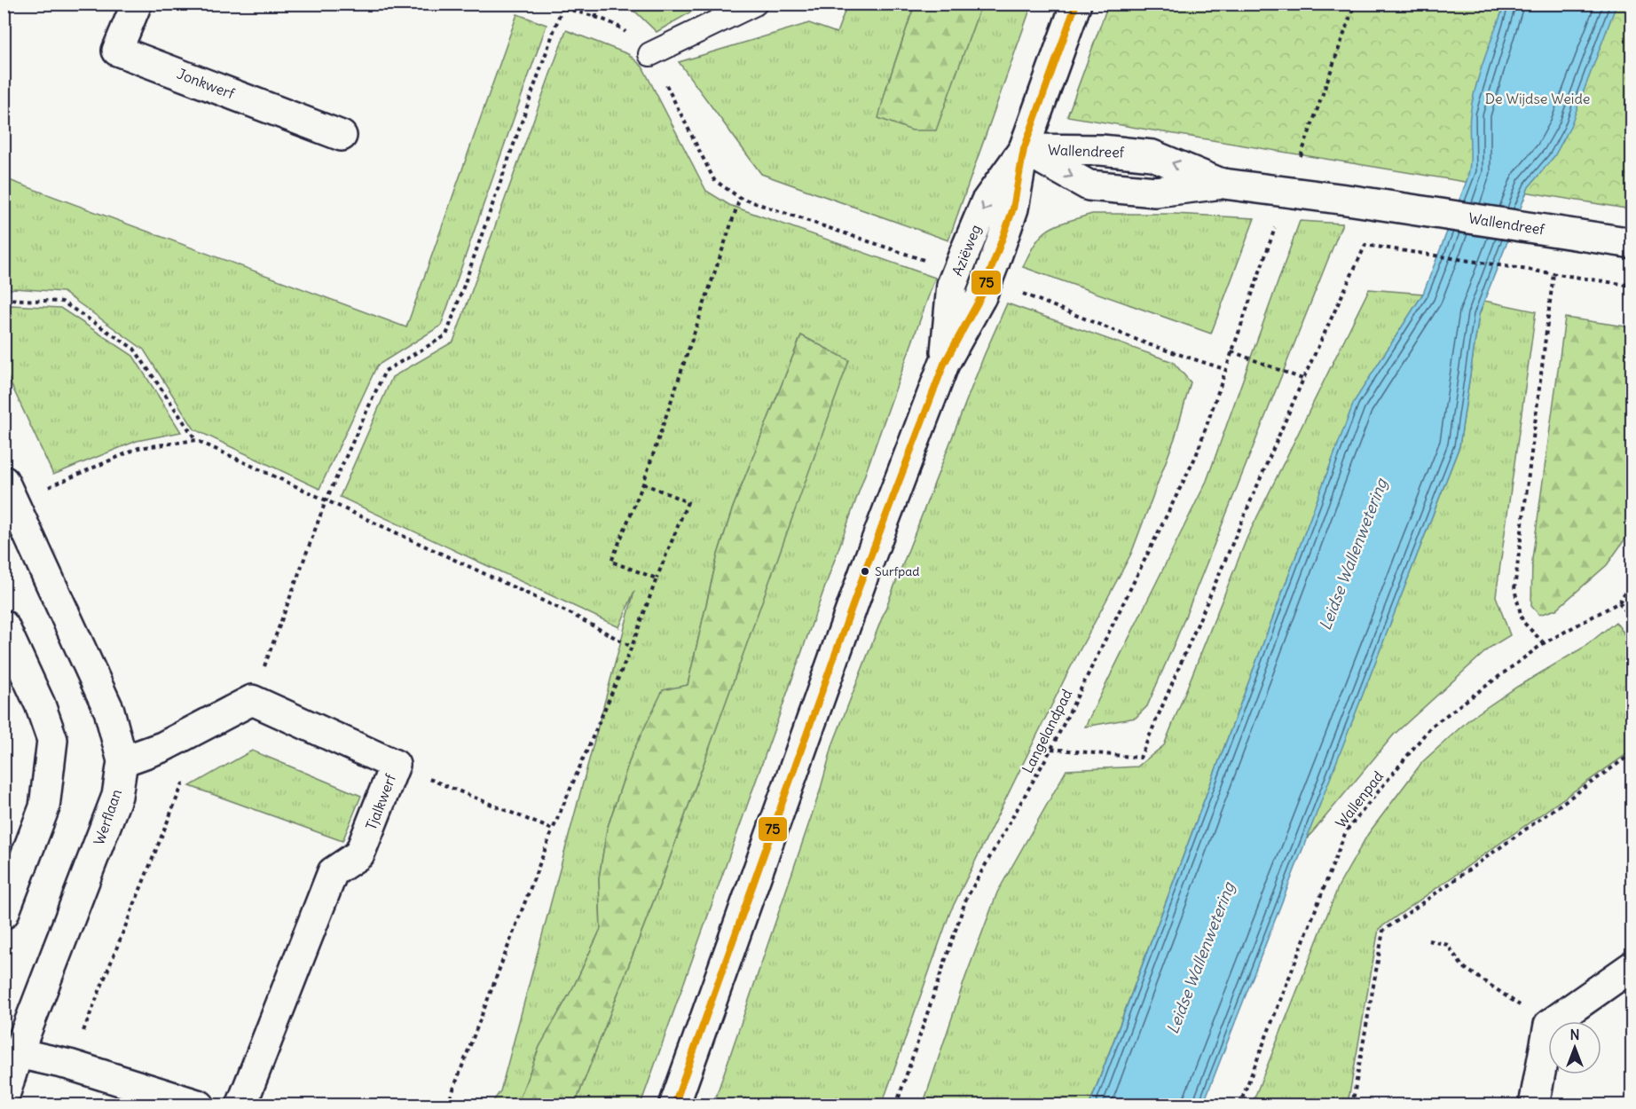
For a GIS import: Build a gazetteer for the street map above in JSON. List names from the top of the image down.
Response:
{
  "streets": {
    "street": [
      "Jonkwerf",
      "Wallendreef",
      "Aziëweg",
      "Tjalkwerf",
      "Werflaan"
    ],
    "path": ["Langelandpad", "Wallenpad"]
  },
  "crossings": [
    ["Wallendreef", "Aziëweg"]
  ],
  "water": ["Leidse Wallenwetering"],
  "parks": ["De Wijdse Weide"],
  "places": ["Surfpad"],
  "lines": ["transit line 75"],
  "north": "top"
}
